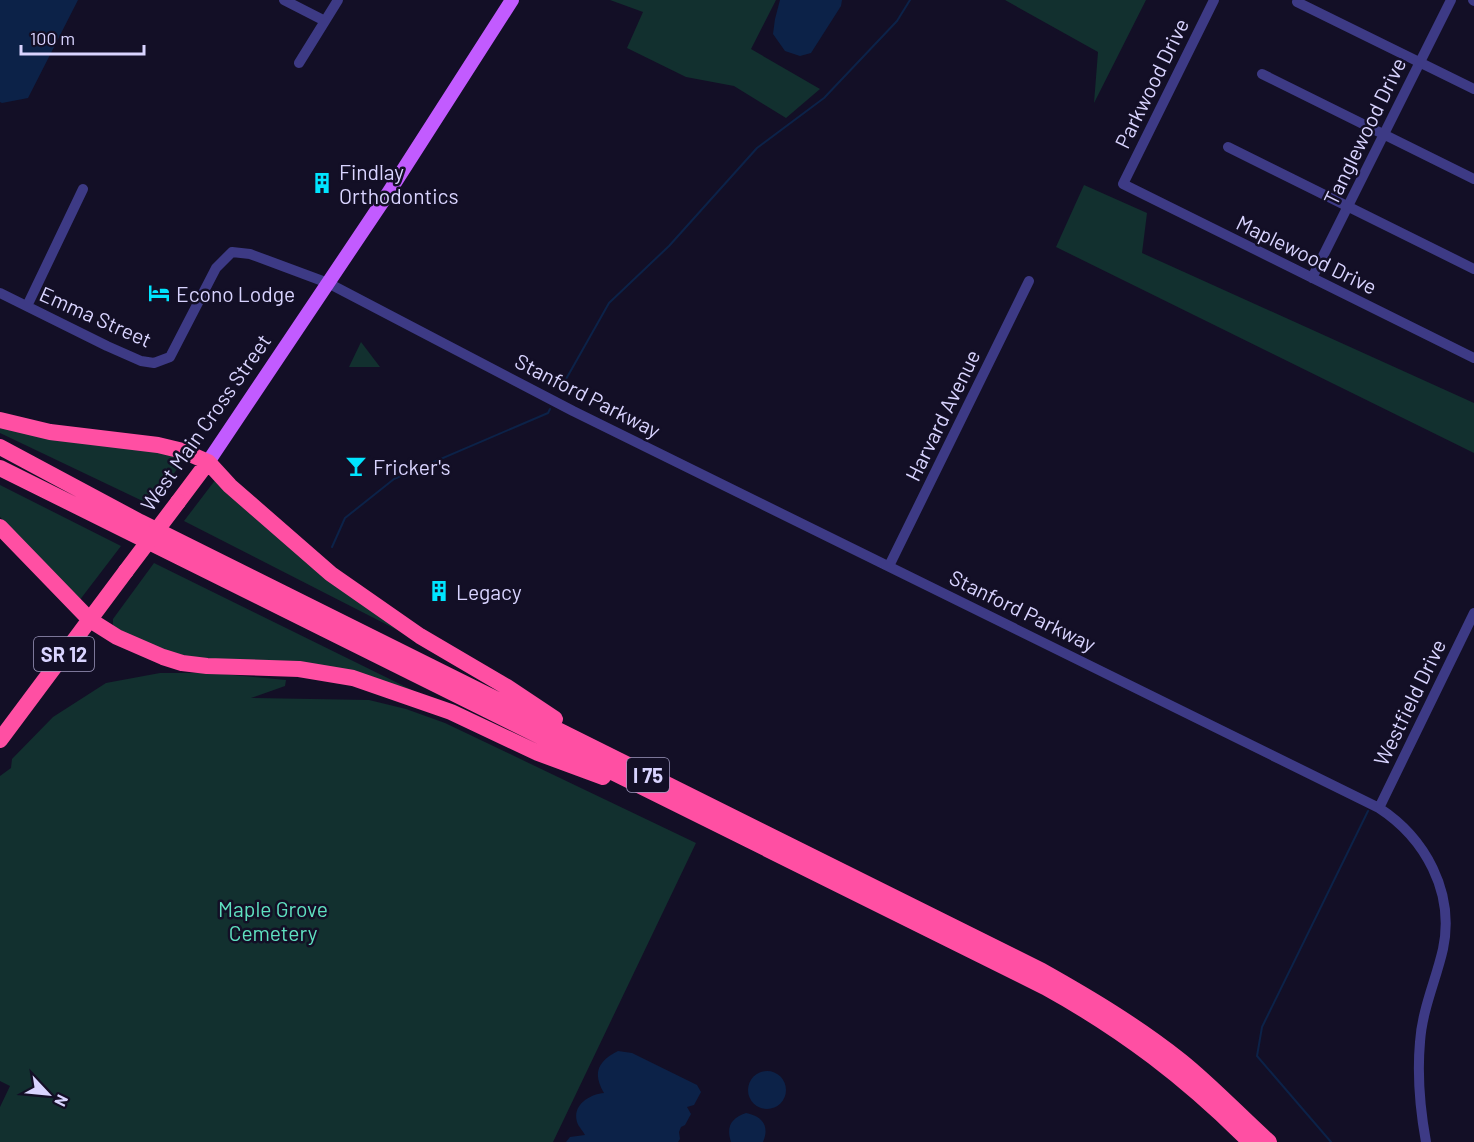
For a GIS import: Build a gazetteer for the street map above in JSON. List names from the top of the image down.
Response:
{
  "streets": {
    "highway": ["West Main Cross Street", "SR 12", "I 75"],
    "street": [
      "Parkwood Drive",
      "Tanglewood Drive",
      "Maplewood Drive",
      "Emma Street",
      "Stanford Parkway",
      "Harvard Avenue",
      "Westfield Drive"
    ]
  },
  "crossings": [
    ["Parkwood Drive", "Maplewood Drive"],
    ["Tanglewood Drive", "Maplewood Drive"],
    ["Emma Street", "Stanford Parkway"],
    ["Emma Street", "West Main Cross Street"],
    ["Stanford Parkway", "Harvard Avenue"],
    ["Stanford Parkway", "West Main Cross Street"],
    ["Stanford Parkway", "Westfield Drive"]
  ],
  "parks": ["Maple Grove Cemetery"],
  "places": {
    "building": ["Findlay Orthodontics", "Legacy"],
    "hotel": ["Econo Lodge"],
    "bar": ["Fricker's"]
  },
  "scale_bar": "100 m",
  "north": "bottom right"
}
